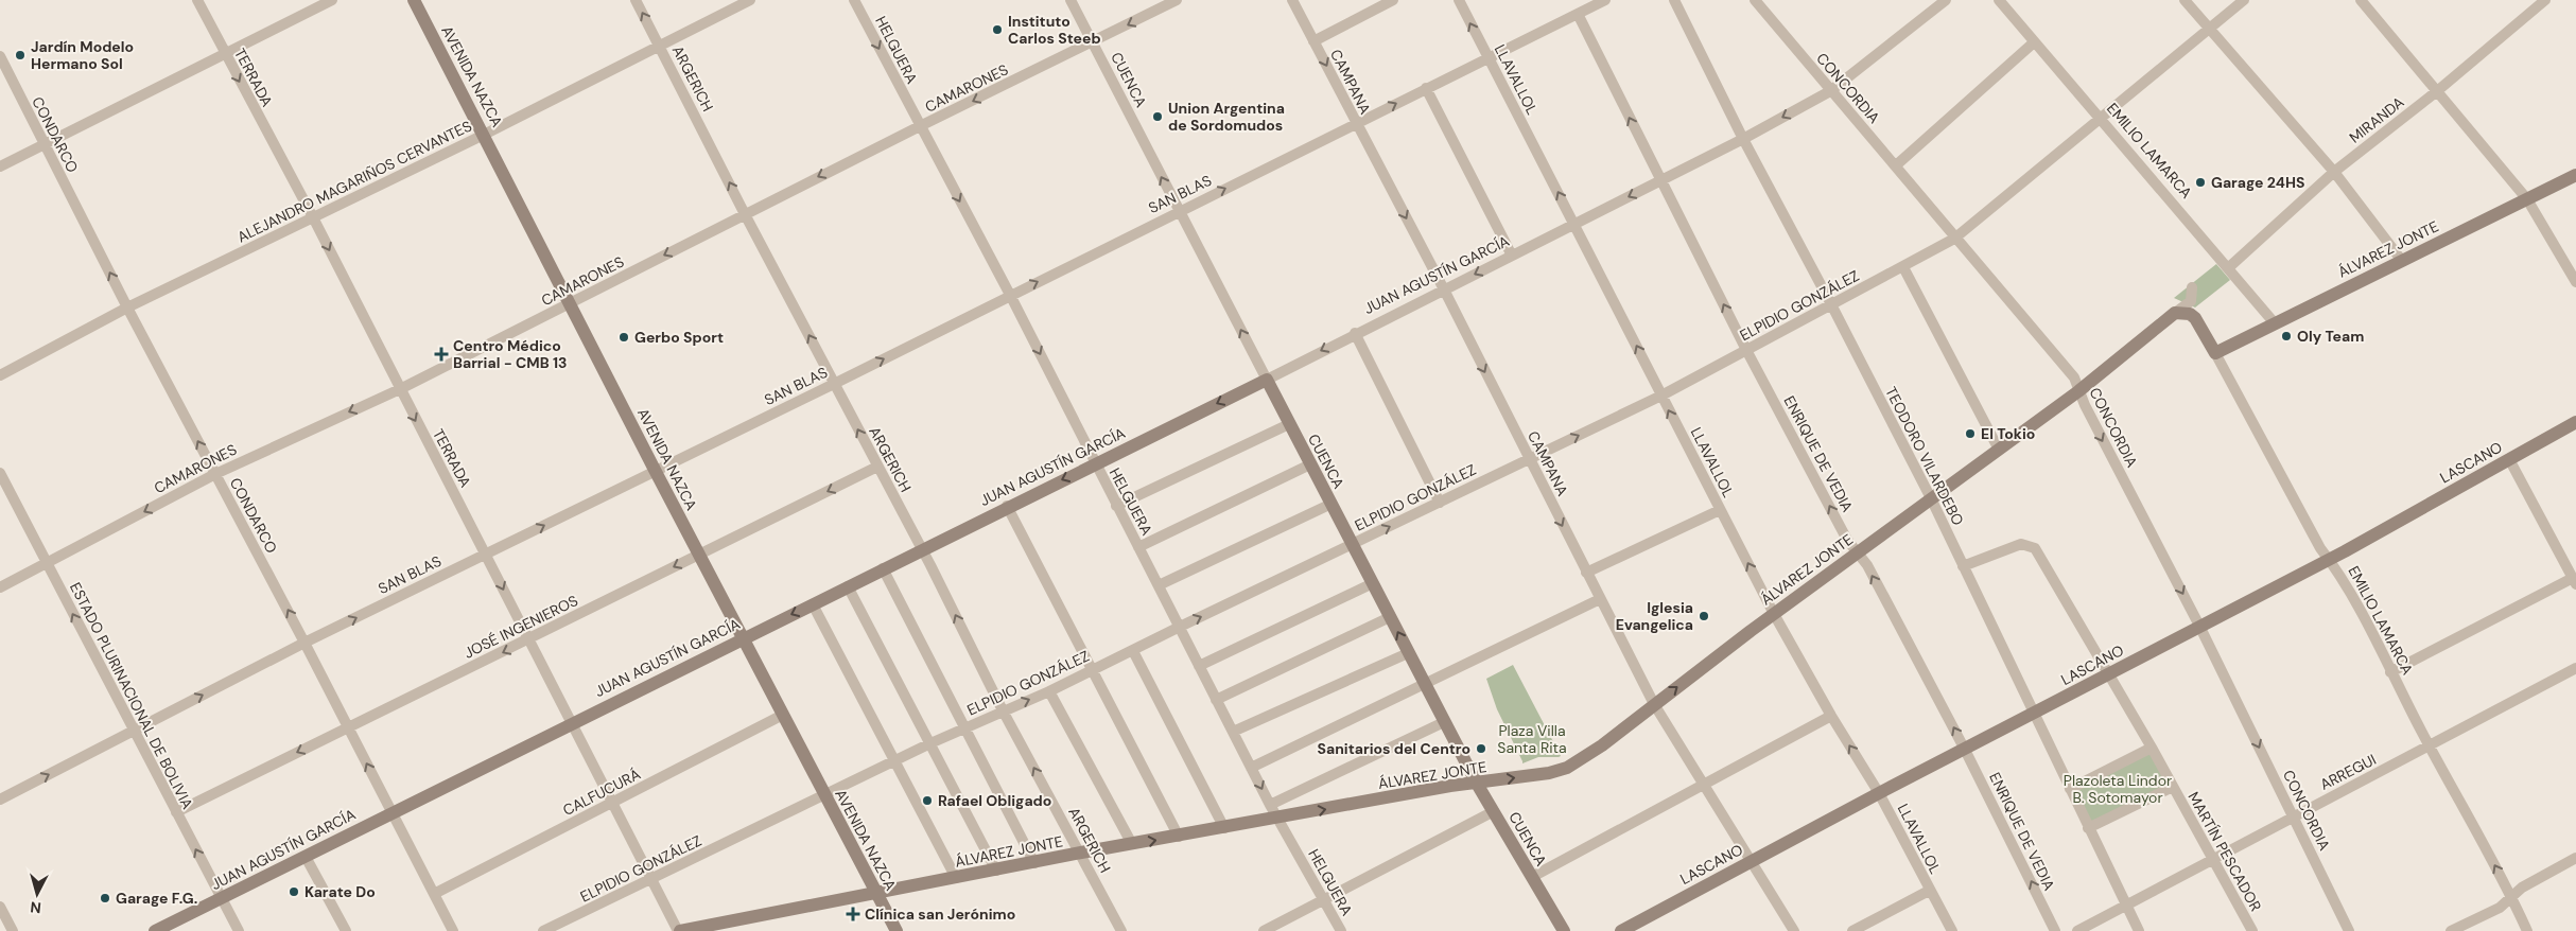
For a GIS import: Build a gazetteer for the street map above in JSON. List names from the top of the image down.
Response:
{
  "streets": {
    "street": [
      "HELGUERA",
      "AVENIDA NAZCA",
      "TERRADA",
      "ARGERICH",
      "CUENCA",
      "LLAVALLOL",
      "CAMPANA",
      "CAMARONES",
      "CONCORDIA",
      "MIRANDA",
      "CONDARCO",
      "EMILIO LAMARCA",
      "ALEJANDRO MAGARIÑOS CERVANTES",
      "SAN BLAS",
      "ÁLVAREZ JONTE",
      "JUAN AGUSTÍN GARCÍA",
      "ELPIDIO GONZÁLEZ",
      "ENRIQUE DE VEDIA",
      "TEODORO VILARDEBO",
      "LASCANO",
      "JOSÉ INGENIEROS",
      "ESTADO PLURINACIONAL DE BOLIVIA",
      "ARREGUI",
      "CALFUCURÁ",
      "MARTÍN PESCADOR"
    ]
  },
  "crossings": [
    ["HELGUERA", "CAMARONES"],
    ["HELGUERA", "SAN BLAS"],
    ["HELGUERA", "ÁLVAREZ JONTE"],
    ["HELGUERA", "JUAN AGUSTÍN GARCÍA"],
    ["HELGUERA", "ELPIDIO GONZÁLEZ"],
    ["AVENIDA NAZCA", "CAMARONES"],
    ["AVENIDA NAZCA", "ALEJANDRO MAGARIÑOS CERVANTES"],
    ["AVENIDA NAZCA", "SAN BLAS"],
    ["AVENIDA NAZCA", "ÁLVAREZ JONTE"],
    ["AVENIDA NAZCA", "JUAN AGUSTÍN GARCÍA"],
    ["AVENIDA NAZCA", "ELPIDIO GONZÁLEZ"],
    ["AVENIDA NAZCA", "JOSÉ INGENIEROS"],
    ["AVENIDA NAZCA", "CALFUCURÁ"],
    ["TERRADA", "CAMARONES"],
    ["TERRADA", "ALEJANDRO MAGARIÑOS CERVANTES"],
    ["TERRADA", "SAN BLAS"],
    ["TERRADA", "ÁLVAREZ JONTE"],
    ["TERRADA", "JUAN AGUSTÍN GARCÍA"],
    ["TERRADA", "ELPIDIO GONZÁLEZ"],
    ["TERRADA", "JOSÉ INGENIEROS"],
    ["TERRADA", "CALFUCURÁ"],
    ["ARGERICH", "CAMARONES"],
    ["ARGERICH", "ALEJANDRO MAGARIÑOS CERVANTES"],
    ["ARGERICH", "SAN BLAS"],
    ["ARGERICH", "ÁLVAREZ JONTE"],
    ["ARGERICH", "JUAN AGUSTÍN GARCÍA"],
    ["ARGERICH", "ELPIDIO GONZÁLEZ"],
    ["ARGERICH", "JOSÉ INGENIEROS"],
    ["CUENCA", "CAMARONES"],
    ["CUENCA", "SAN BLAS"],
    ["CUENCA", "ÁLVAREZ JONTE"],
    ["CUENCA", "JUAN AGUSTÍN GARCÍA"],
    ["CUENCA", "ELPIDIO GONZÁLEZ"],
    ["LLAVALLOL", "SAN BLAS"],
    ["LLAVALLOL", "ÁLVAREZ JONTE"],
    ["LLAVALLOL", "JUAN AGUSTÍN GARCÍA"],
    ["LLAVALLOL", "ELPIDIO GONZÁLEZ"],
    ["LLAVALLOL", "LASCANO"],
    ["CAMPANA", "SAN BLAS"],
    ["CAMPANA", "ÁLVAREZ JONTE"],
    ["CAMPANA", "JUAN AGUSTÍN GARCÍA"],
    ["CAMPANA", "ELPIDIO GONZÁLEZ"],
    ["CAMPANA", "LASCANO"],
    ["CAMARONES", "CONDARCO"],
    ["CAMARONES", "ESTADO PLURINACIONAL DE BOLIVIA"],
    ["CONCORDIA", "ÁLVAREZ JONTE"],
    ["CONCORDIA", "JUAN AGUSTÍN GARCÍA"],
    ["CONCORDIA", "ELPIDIO GONZÁLEZ"],
    ["CONCORDIA", "LASCANO"],
    ["CONCORDIA", "ARREGUI"],
    ["MIRANDA", "EMILIO LAMARCA"],
    ["CONDARCO", "ALEJANDRO MAGARIÑOS CERVANTES"],
    ["CONDARCO", "SAN BLAS"],
    ["CONDARCO", "JUAN AGUSTÍN GARCÍA"],
    ["CONDARCO", "JOSÉ INGENIEROS"],
    ["CONDARCO", "CALFUCURÁ"],
    ["EMILIO LAMARCA", "ÁLVAREZ JONTE"],
    ["EMILIO LAMARCA", "ELPIDIO GONZÁLEZ"],
    ["EMILIO LAMARCA", "LASCANO"],
    ["EMILIO LAMARCA", "ARREGUI"],
    ["SAN BLAS", "ENRIQUE DE VEDIA"],
    ["SAN BLAS", "ESTADO PLURINACIONAL DE BOLIVIA"],
    ["ÁLVAREZ JONTE", "ENRIQUE DE VEDIA"],
    ["ÁLVAREZ JONTE", "TEODORO VILARDEBO"],
    ["JUAN AGUSTÍN GARCÍA", "ENRIQUE DE VEDIA"],
    ["JUAN AGUSTÍN GARCÍA", "TEODORO VILARDEBO"],
    ["JUAN AGUSTÍN GARCÍA", "ESTADO PLURINACIONAL DE BOLIVIA"],
    ["ELPIDIO GONZÁLEZ", "ENRIQUE DE VEDIA"],
    ["ELPIDIO GONZÁLEZ", "TEODORO VILARDEBO"],
    ["ENRIQUE DE VEDIA", "LASCANO"],
    ["TEODORO VILARDEBO", "LASCANO"],
    ["TEODORO VILARDEBO", "ARREGUI"],
    ["TEODORO VILARDEBO", "MARTÍN PESCADOR"],
    ["LASCANO", "MARTÍN PESCADOR"],
    ["JOSÉ INGENIEROS", "ESTADO PLURINACIONAL DE BOLIVIA"],
    ["ARREGUI", "MARTÍN PESCADOR"]
  ],
  "one_way": [
    "HELGUERA",
    "TERRADA",
    "CUENCA",
    "LLAVALLOL",
    "CAMARONES",
    "CONCORDIA",
    "CONDARCO",
    "SAN BLAS",
    "ENRIQUE DE VEDIA",
    "JOSÉ INGENIEROS",
    "ESTADO PLURINACIONAL DE BOLIVIA"
  ],
  "parks": ["Plaza Villa Santa Rita", "Plazoleta Lindor B. Sotomayor"],
  "places": {
    "other": [
      "Instituto Carlos Steeb",
      "Jardín Modelo Hermano Sol",
      "Union Argentina de Sordomudos",
      "Garage 24HS",
      "Oly Team",
      "Gerbo Sport",
      "El Tokio",
      "Iglesia Evangelica",
      "Sanitarios del Centro",
      "Rafael Obligado",
      "Karate Do",
      "Garage F.G."
    ],
    "health": ["Centro Médico Barrial - CMB 13", "Clínica san Jerónimo"]
  },
  "north": "bottom"
}
